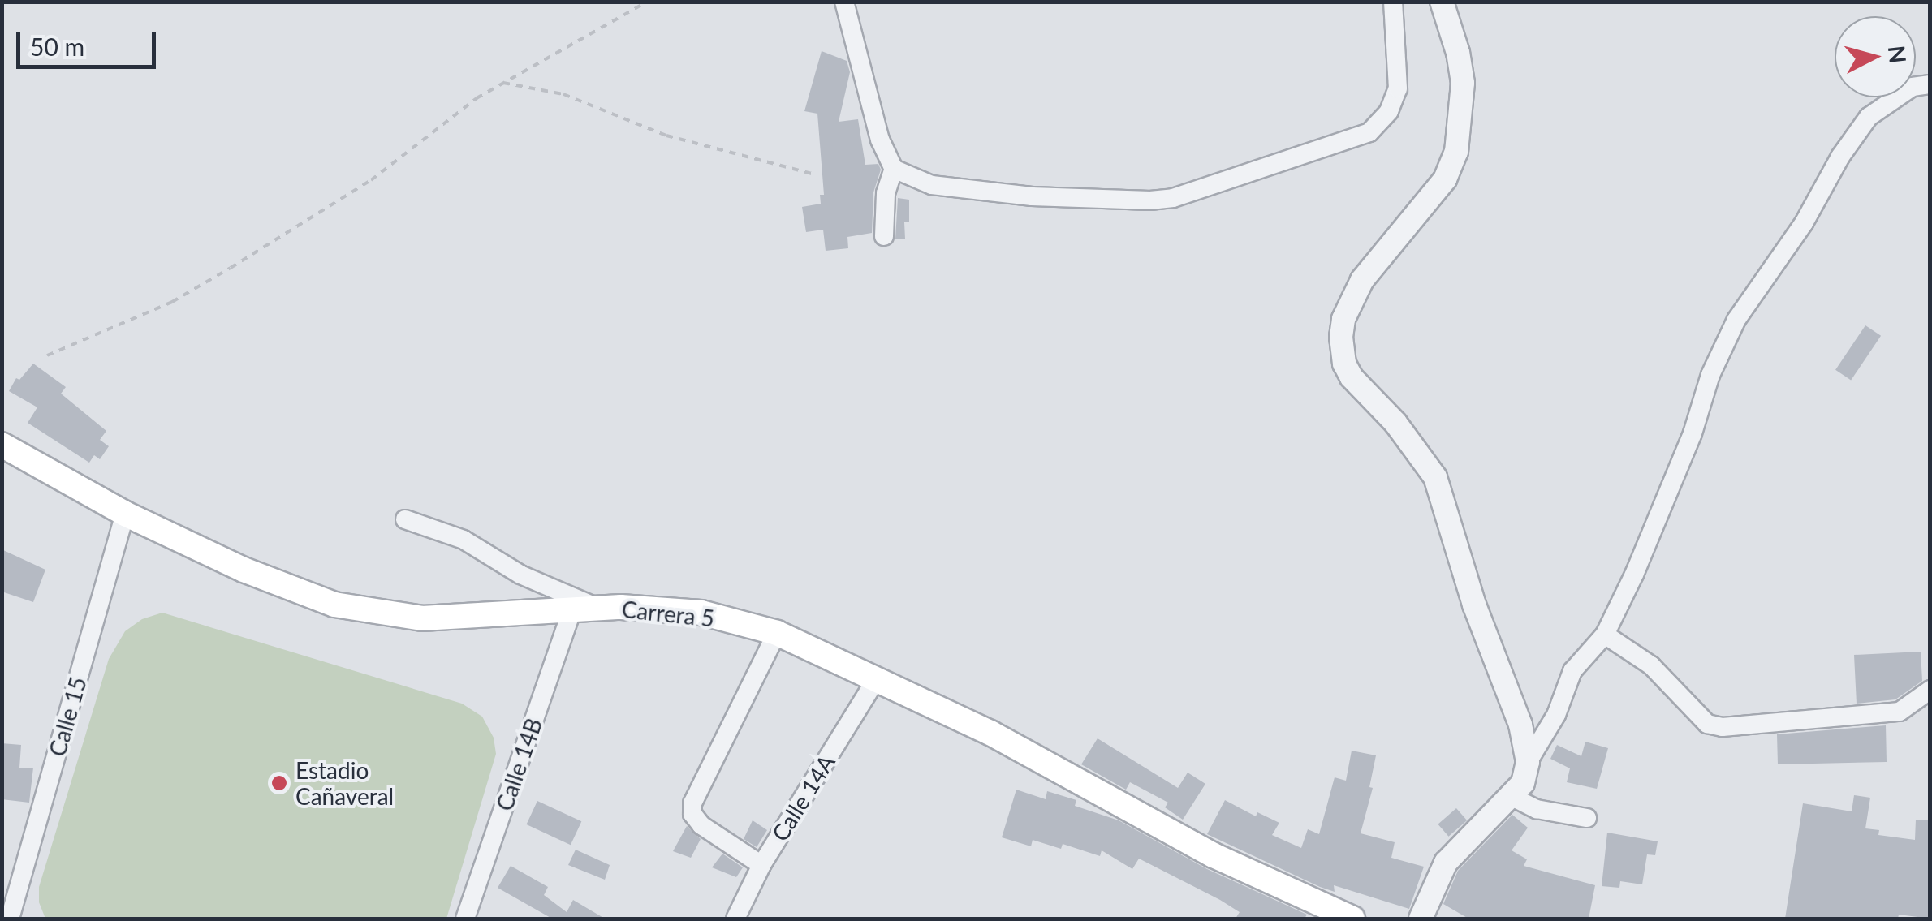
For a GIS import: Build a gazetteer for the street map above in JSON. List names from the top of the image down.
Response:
{
  "streets": {
    "main road": ["Carrera 5"],
    "street": ["Calle 15", "Calle 14B", "Calle 14A"]
  },
  "crossings": [
    ["Carrera 5", "Calle 15"],
    ["Carrera 5", "Calle 14B"],
    ["Carrera 5", "Calle 14A"]
  ],
  "places": ["Estadio Cañaveral"],
  "scale_bar": "50 m",
  "north": "right"
}
